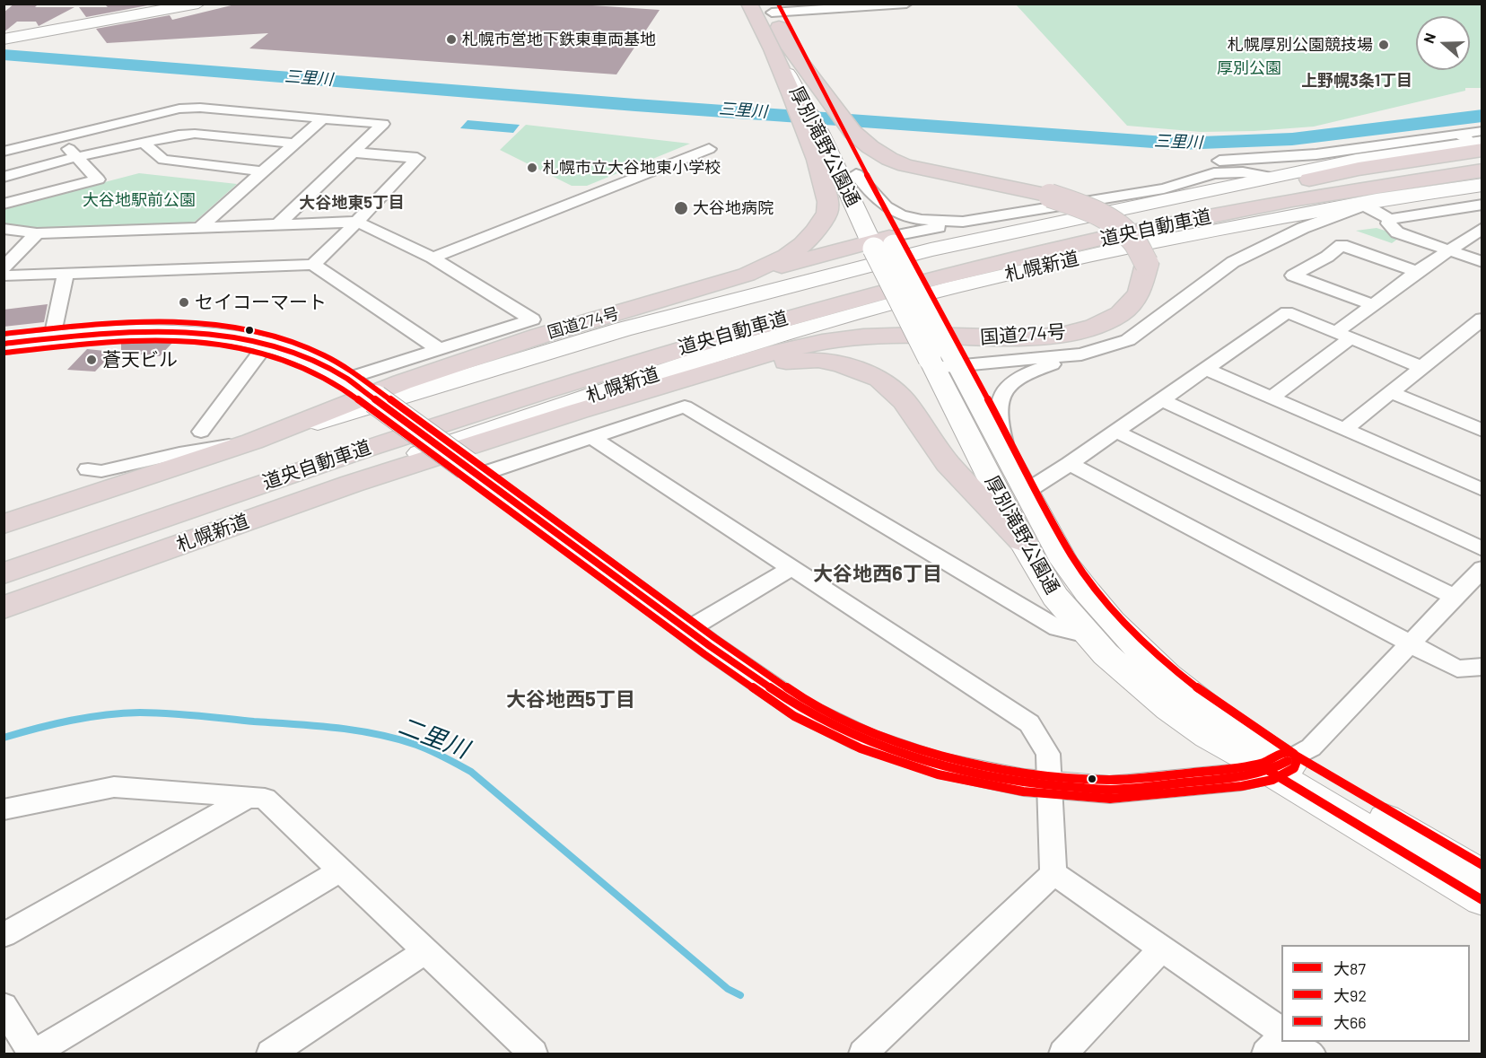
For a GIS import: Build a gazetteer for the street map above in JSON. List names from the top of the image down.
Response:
{
  "streets": {
    "highway": ["道央自動車道", "札幌新道", "国道274号"],
    "street": ["厚別滝野公園通"]
  },
  "crossings": [
    ["厚別滝野公園通", "国道274号"],
    ["札幌新道", "国道274号"]
  ],
  "districts": [
    "上野幌3条1丁目",
    "大谷地東5丁目",
    "大谷地西6丁目",
    "大谷地西5丁目"
  ],
  "water": ["三里川", "二里川"],
  "parks": ["厚別公園", "大谷地駅前公園"],
  "places": [
    "札幌市営地下鉄東車両基地",
    "札幌厚別公園競技場",
    "札幌市立大谷地東小学校",
    "大谷地病院",
    "セイコーマート",
    "蒼天ビル"
  ],
  "lines": ["transit line 大92", "transit line 大66", "transit line 大87"],
  "legend": ["大87", "大92", "大66"],
  "north": "left"
}
